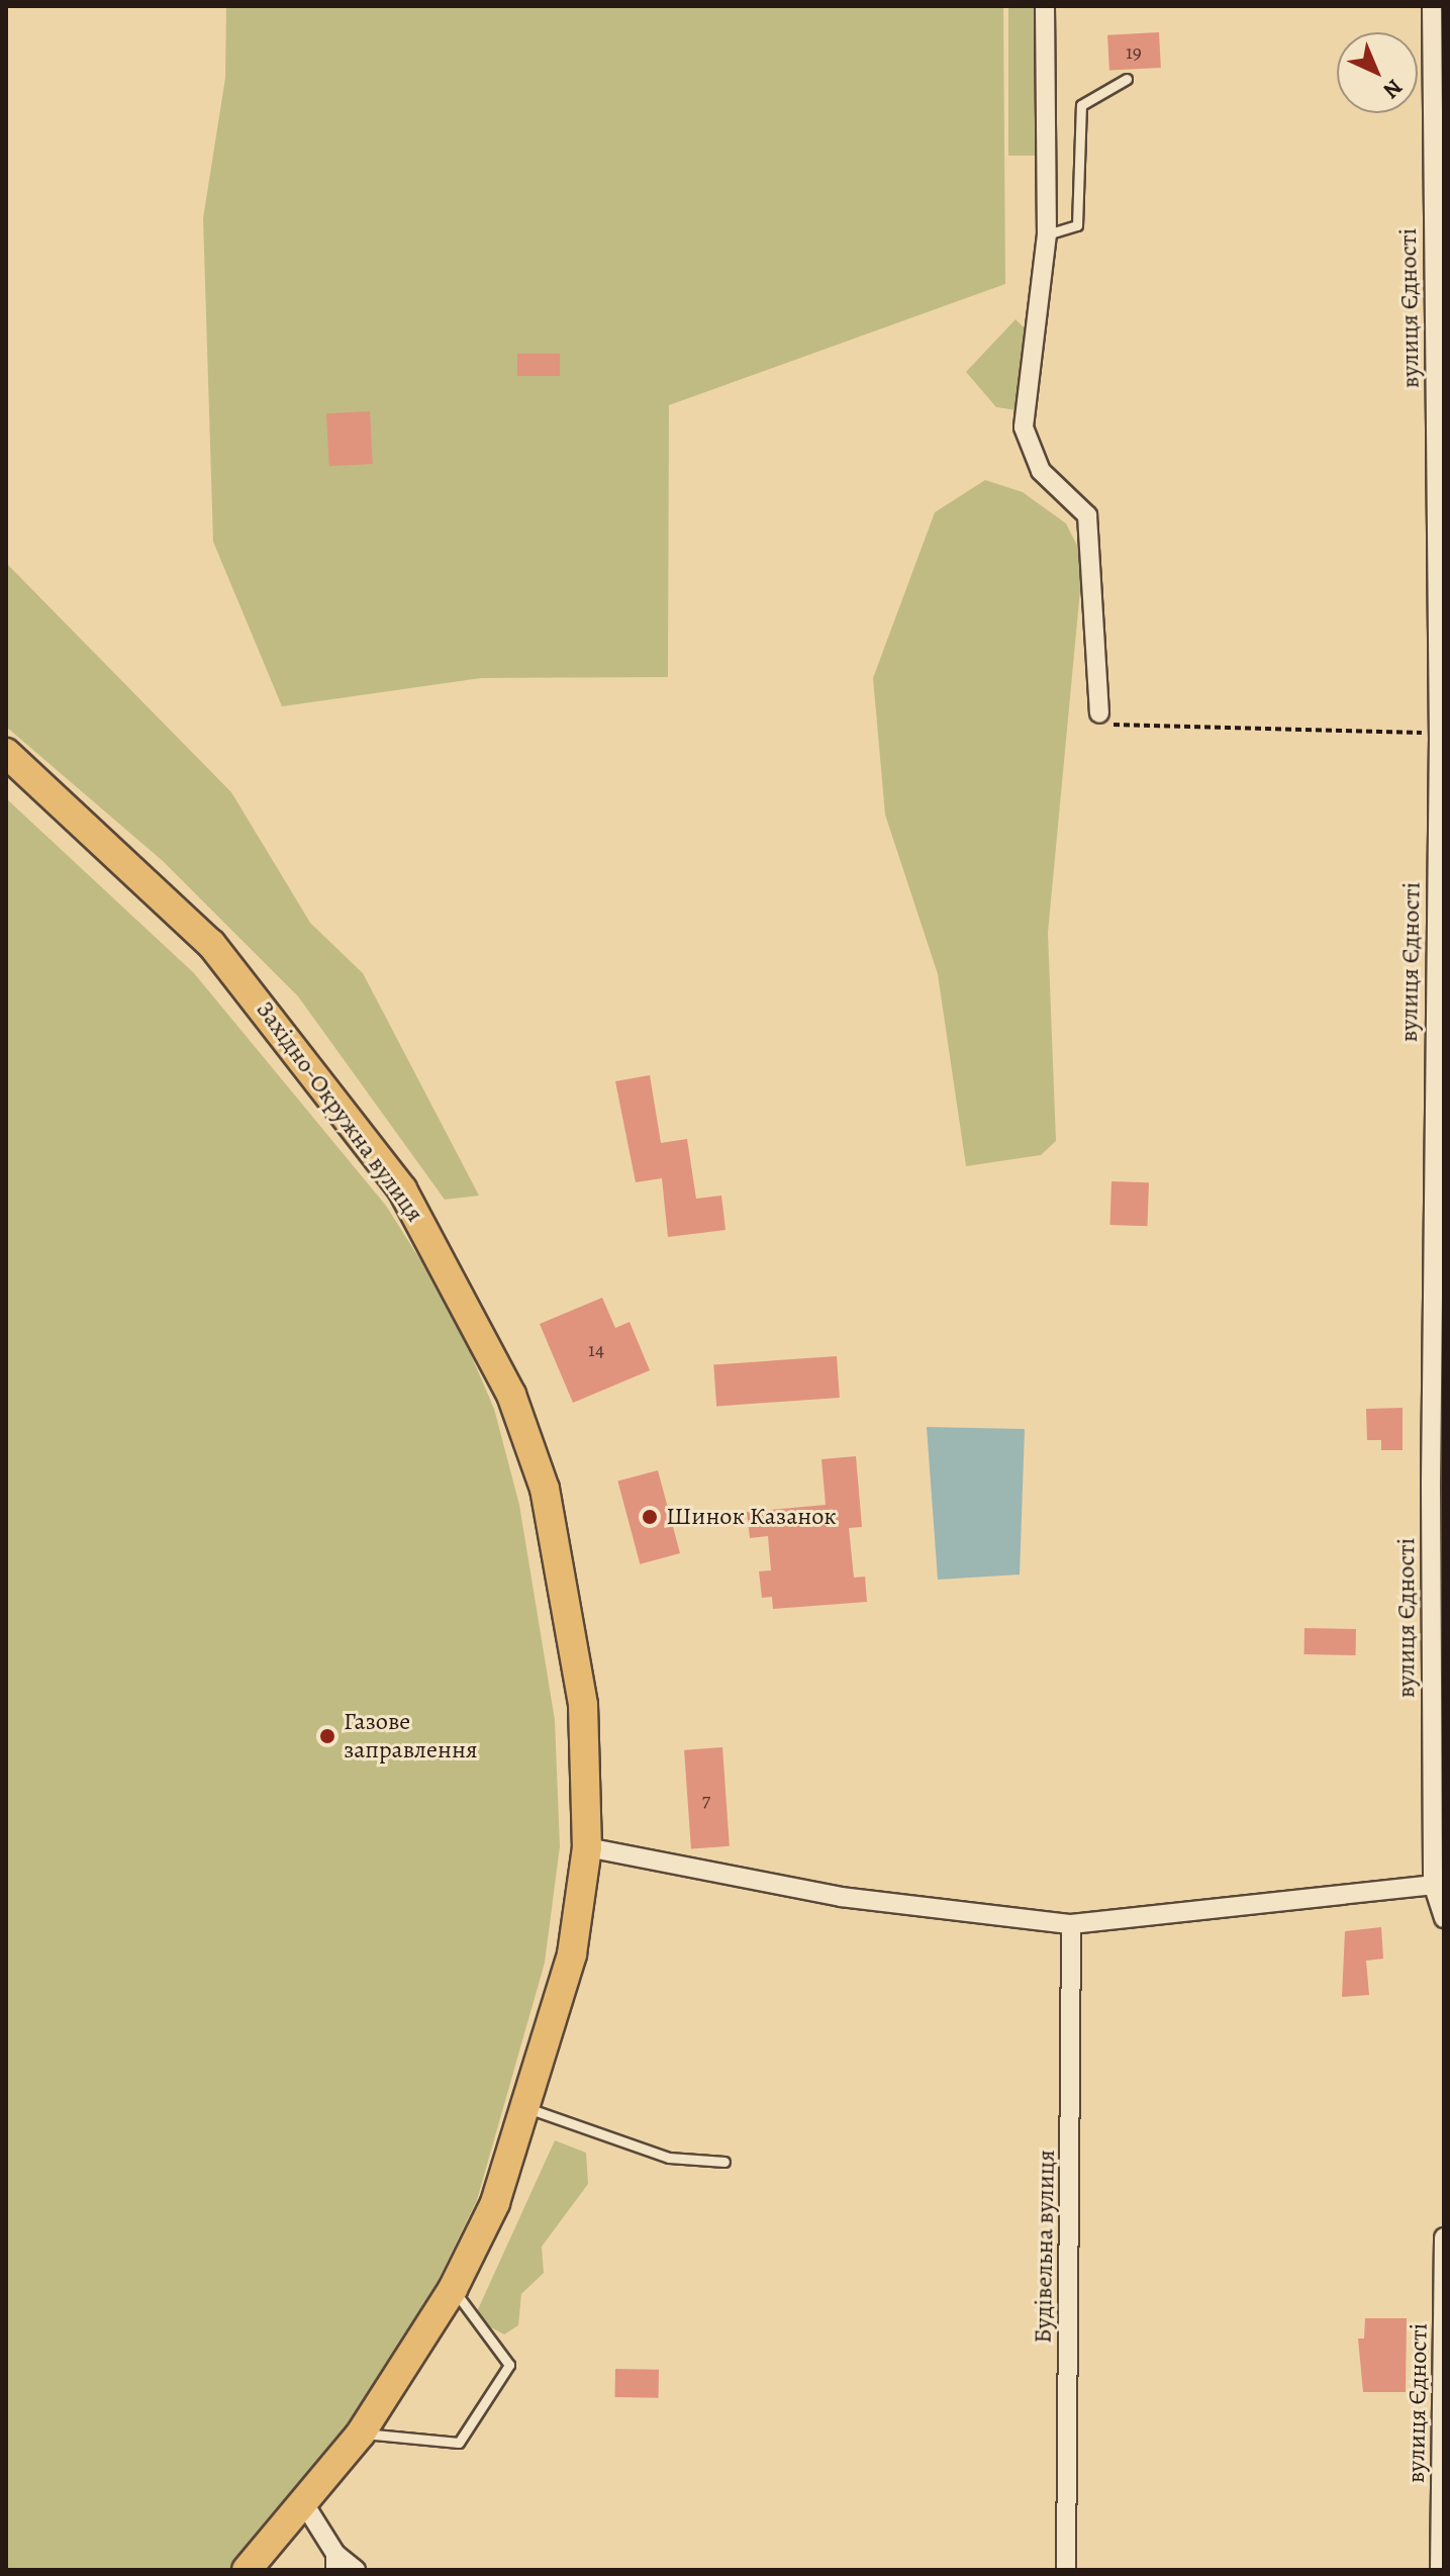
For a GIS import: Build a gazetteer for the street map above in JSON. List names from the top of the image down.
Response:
{
  "streets": {
    "main road": ["Західно-Окружна вулиця"],
    "street": ["вулиця Єдності", "Будівельна вулиця"]
  },
  "places": ["Шинок Казанок", "Газове заправлення"],
  "house_numbers": ["19", "14", "7"],
  "north": "bottom right"
}
